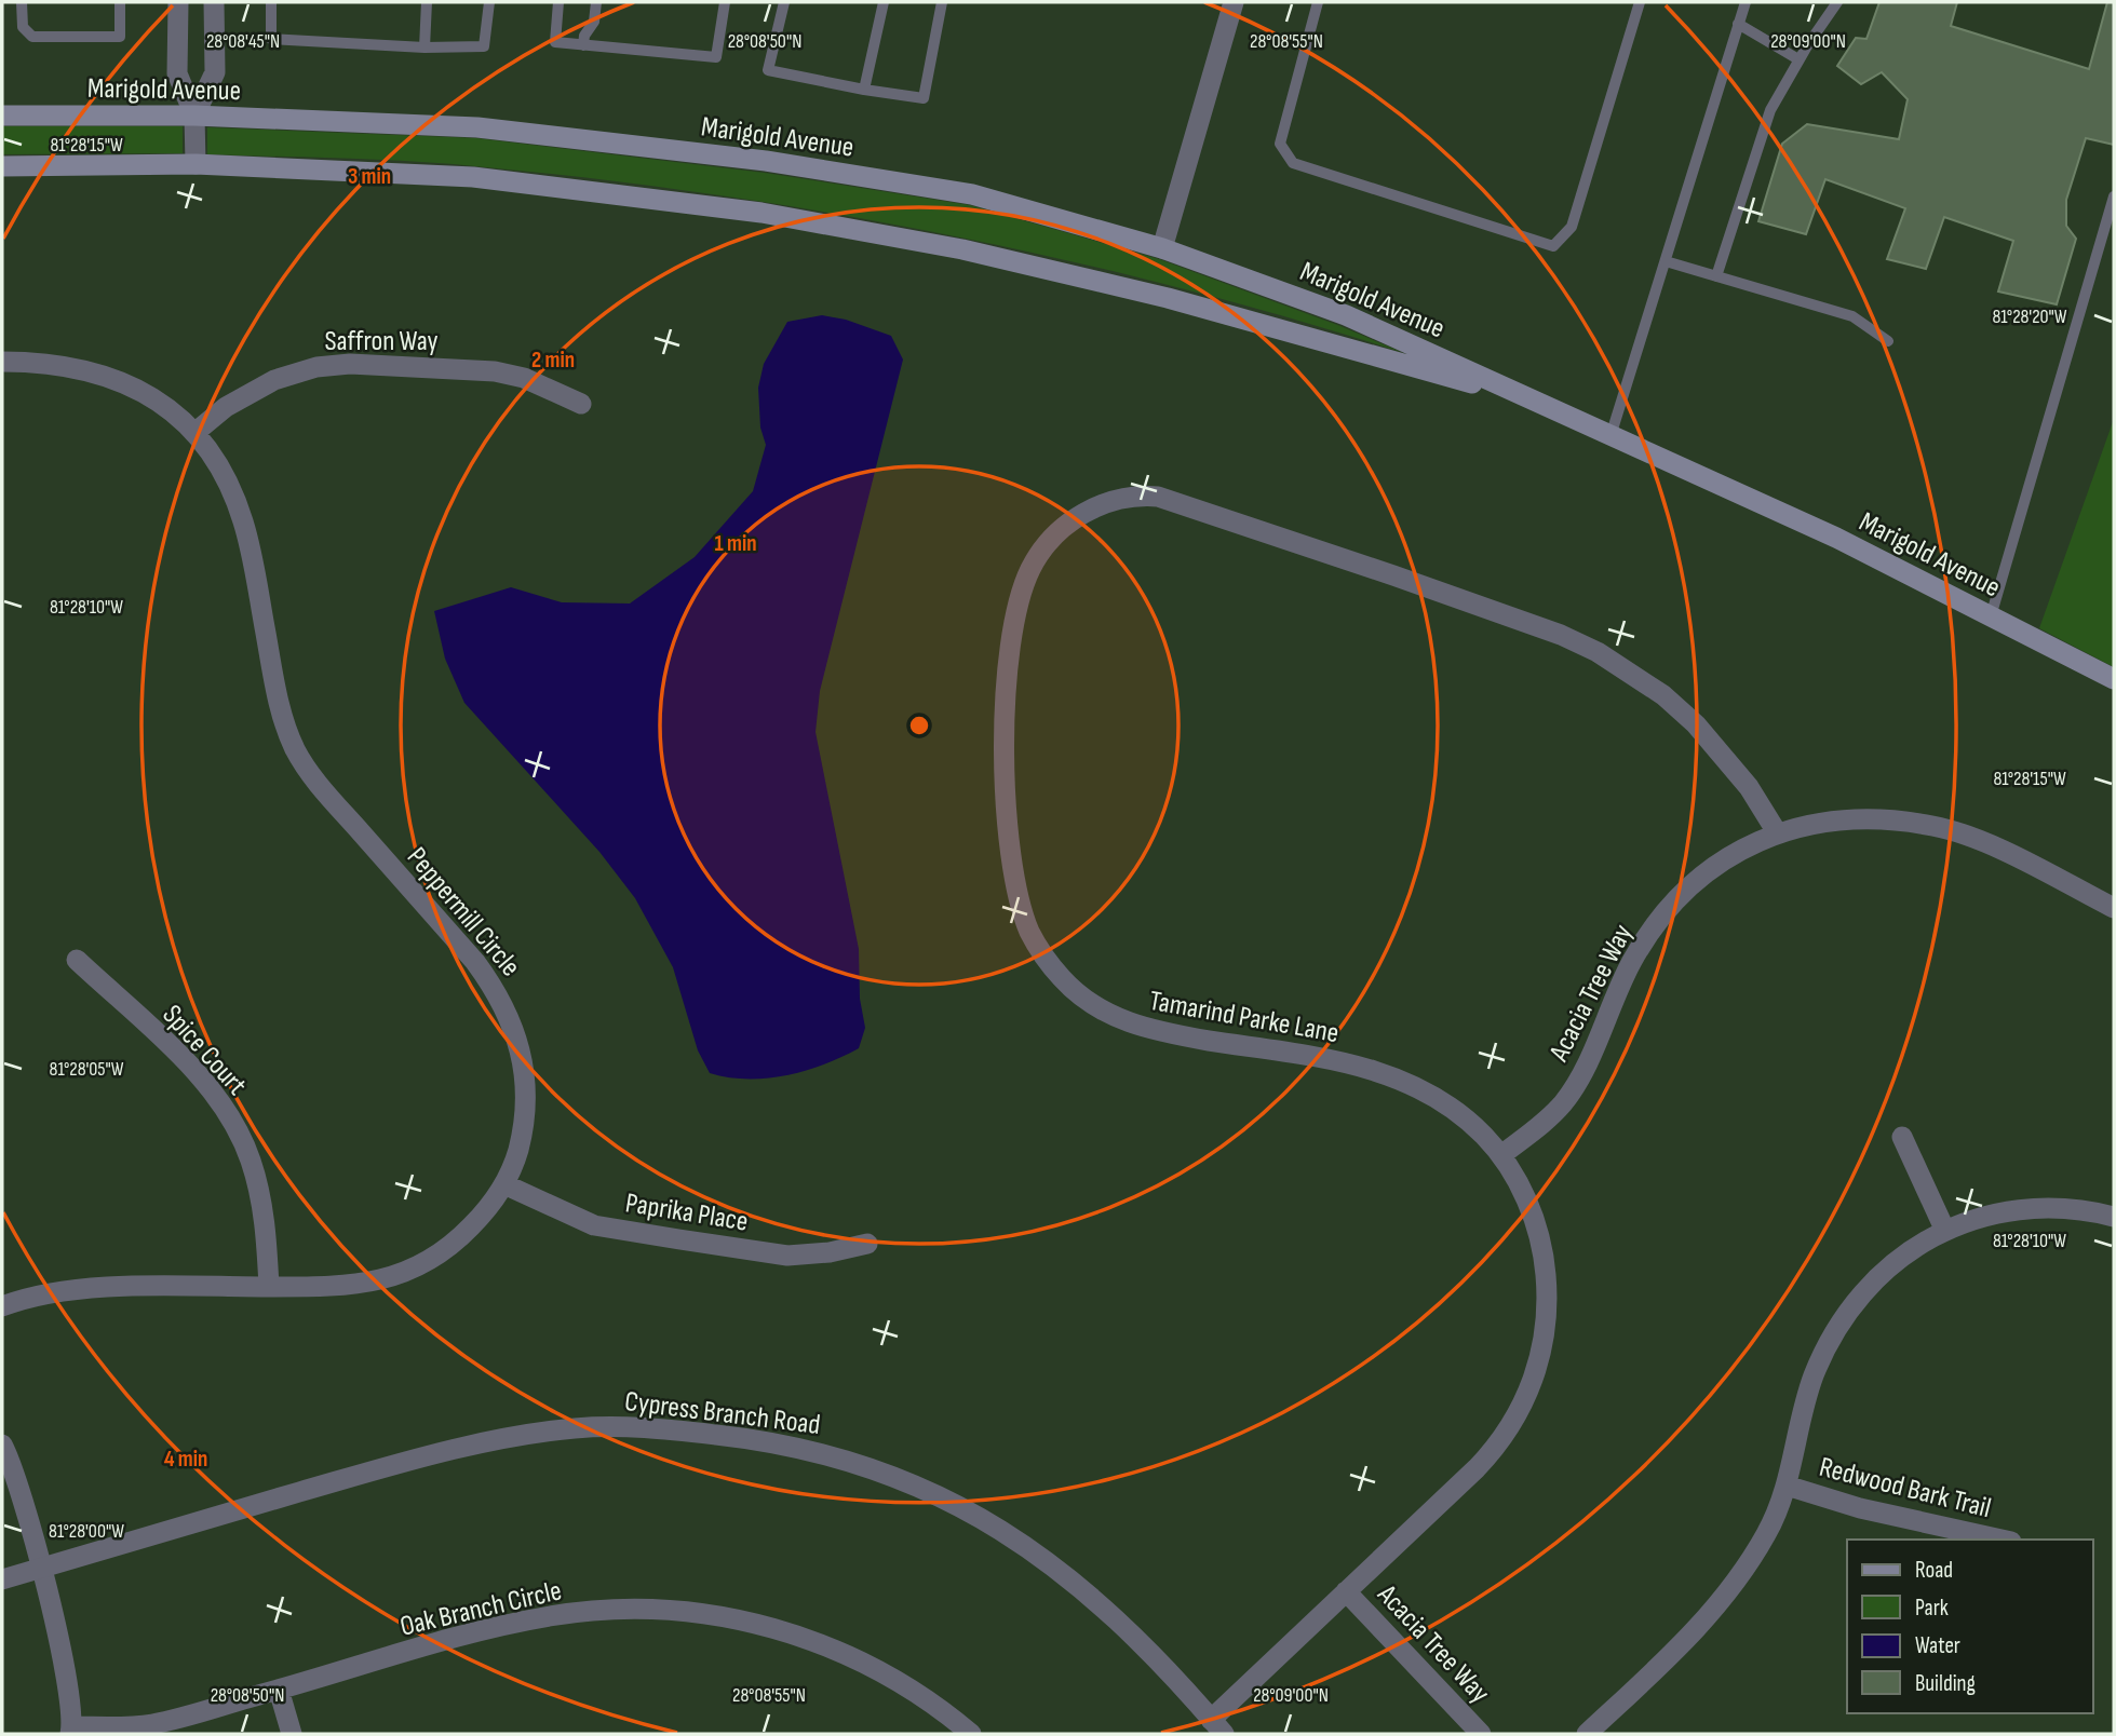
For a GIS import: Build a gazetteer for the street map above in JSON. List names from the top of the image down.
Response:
{
  "streets": {
    "main road": ["Marigold Avenue"],
    "street": [
      "Saffron Way",
      "Peppermill Circle",
      "Acacia Tree Way",
      "Tamarind Parke Lane",
      "Spice Court",
      "Paprika Place",
      "Cypress Branch Road",
      "Redwood Bark Trail",
      "Oak Branch Circle"
    ]
  },
  "crossings": [
    ["Saffron Way", "Peppermill Circle"],
    ["Peppermill Circle", "Spice Court"],
    ["Peppermill Circle", "Paprika Place"],
    ["Acacia Tree Way", "Tamarind Parke Lane"],
    ["Tamarind Parke Lane", "Cypress Branch Road"],
    ["Cypress Branch Road", "Oak Branch Circle"]
  ],
  "legend": [
    "Road",
    "Park",
    "Water",
    "Building"
  ],
  "coordinates": [
    "28°08'45\"N",
    "28°08'50\"N",
    "28°08'55\"N",
    "28°09'00\"N",
    "81°28'15\"W",
    "81°28'20\"W",
    "81°28'10\"W",
    "81°28'05\"W",
    "81°28'00\"W"
  ],
  "rings": [
    "3 min",
    "2 min",
    "1 min",
    "4 min"
  ]
}
